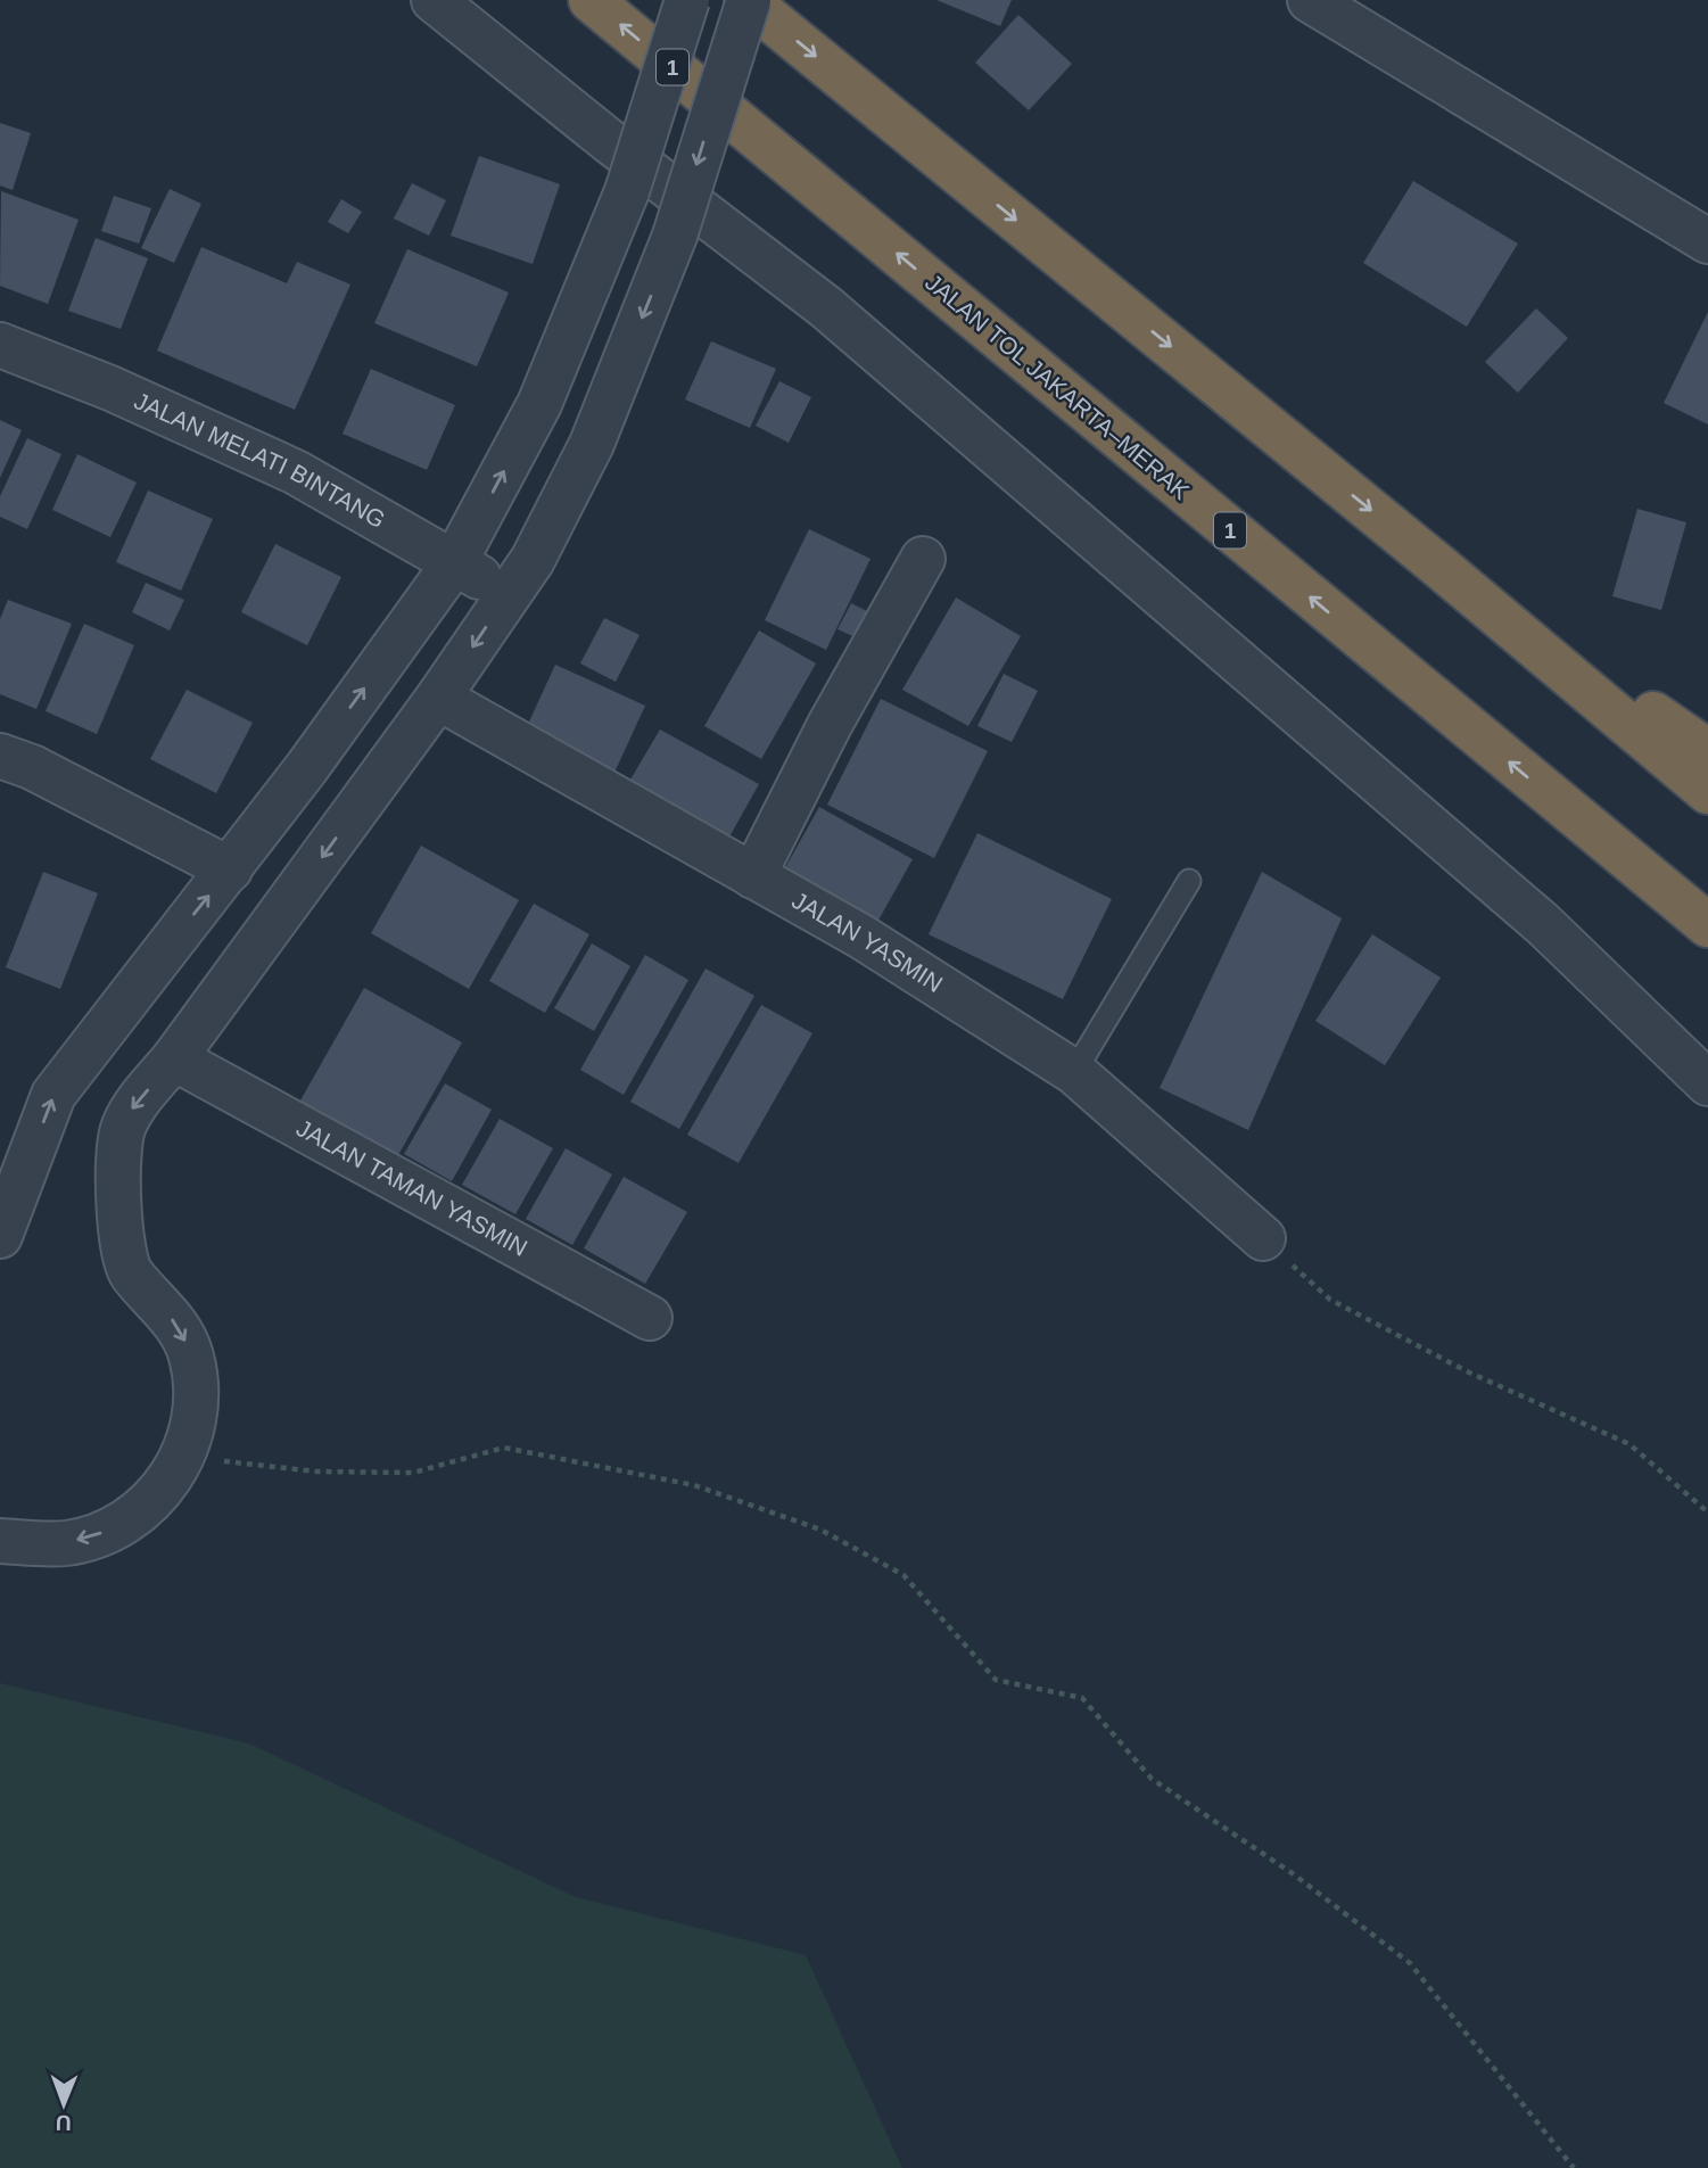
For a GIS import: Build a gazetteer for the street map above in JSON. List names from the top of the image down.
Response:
{
  "streets": {
    "highway": ["1", "JALAN TOL JAKARTA–MERAK"],
    "street": ["JALAN MELATI BINTANG", "JALAN YASMIN", "JALAN TAMAN YASMIN"]
  },
  "north": "bottom"
}
